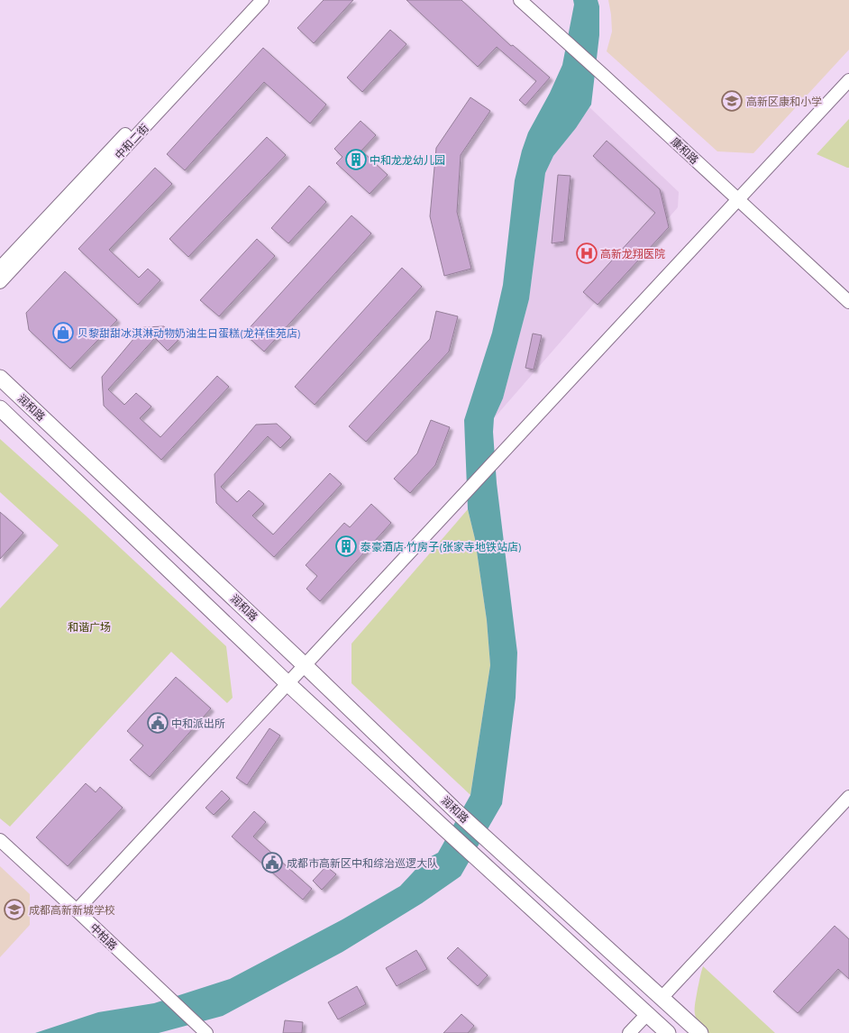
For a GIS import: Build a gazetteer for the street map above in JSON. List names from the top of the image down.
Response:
{
  "streets": {
    "main road": ["润和路"],
    "street": ["中和二街", "康和路", "中柏路"]
  },
  "parks": ["和谐广场"],
  "places": {
    "school or university": ["高新区康和小学", "成都高新新城学校"],
    "building": ["中和龙龙幼儿园", "泰豪酒店·竹房子(张家寺地铁站店)"],
    "hospital": ["高新龙翔医院"],
    "shop": ["贝黎甜甜冰淇淋动物奶油生日蛋糕(龙祥佳苑店)"],
    "public building": ["中和派出所", "成都市高新区中和综治巡逻大队"]
  }
}
